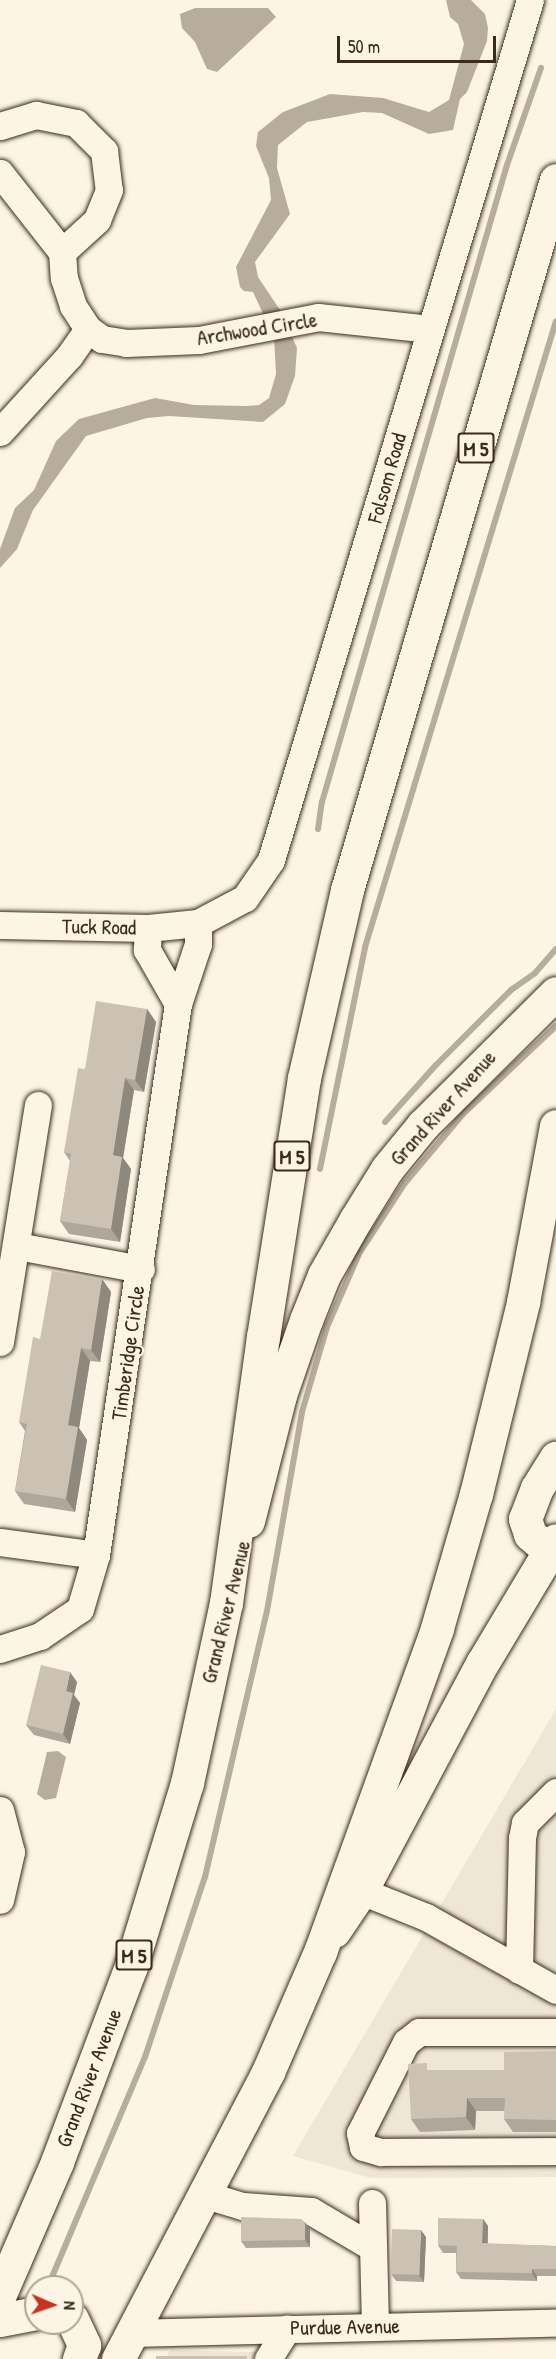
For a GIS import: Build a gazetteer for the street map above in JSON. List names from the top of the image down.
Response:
{
  "streets": {
    "main road": ["M 5", "Grand River Avenue"],
    "street": [
      "Archwood Circle",
      "Folsom Road",
      "Tuck Road",
      "Timberidge Circle",
      "Purdue Avenue"
    ]
  },
  "crossings": [
    ["Archwood Circle", "Folsom Road"],
    ["M 5", "Grand River Avenue"],
    ["Folsom Road", "Tuck Road"],
    ["Folsom Road", "Timberidge Circle"],
    ["Tuck Road", "Timberidge Circle"]
  ],
  "scale_bar": "50 m",
  "north": "right"
}
